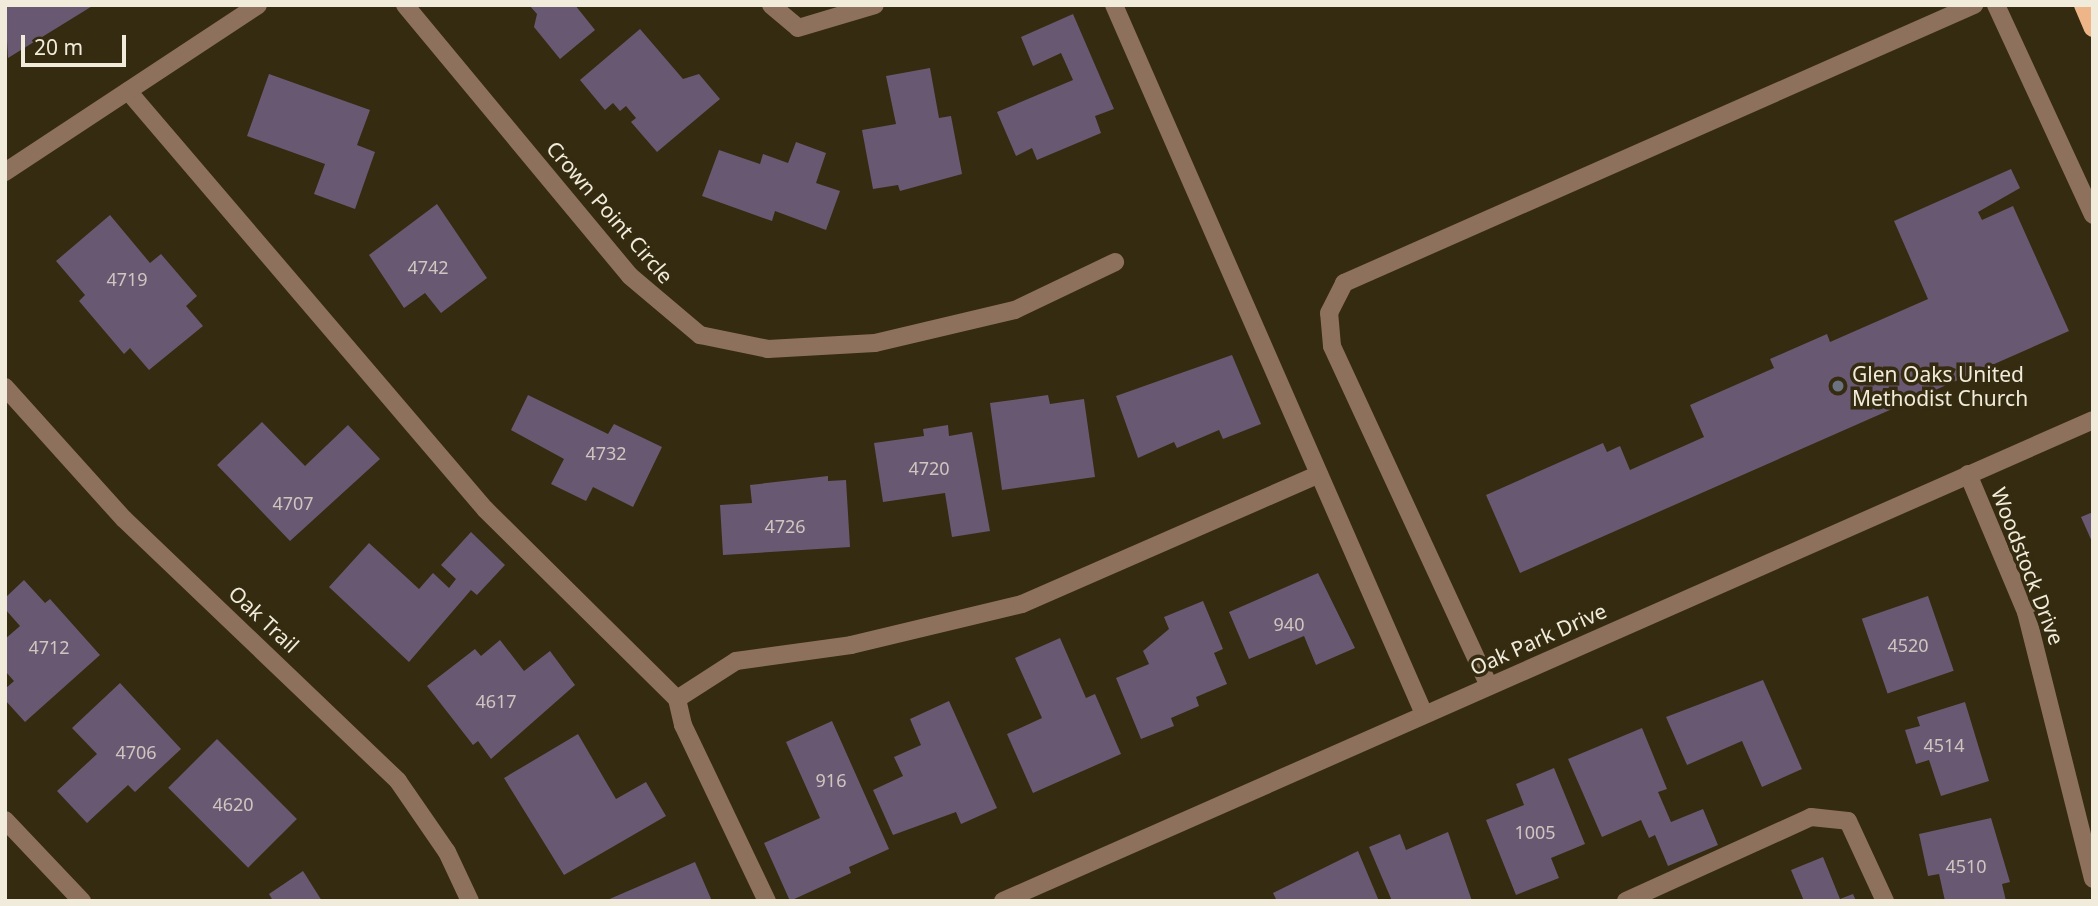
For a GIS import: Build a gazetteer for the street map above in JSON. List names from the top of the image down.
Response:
{
  "streets": {
    "street": [
      "Crown Point Circle",
      "Woodstock Drive",
      "Oak Trail",
      "Oak Park Drive"
    ]
  },
  "crossings": [
    ["Woodstock Drive", "Oak Park Drive"]
  ],
  "places": ["Glen Oaks United Methodist Church"],
  "house_numbers": [
    "4742",
    "4719",
    "4732",
    "4720",
    "4707",
    "4726",
    "940",
    "4520",
    "4712",
    "4617",
    "4514",
    "4706",
    "916",
    "4620",
    "1005",
    "4510"
  ],
  "scale_bar": "20 m"
}
